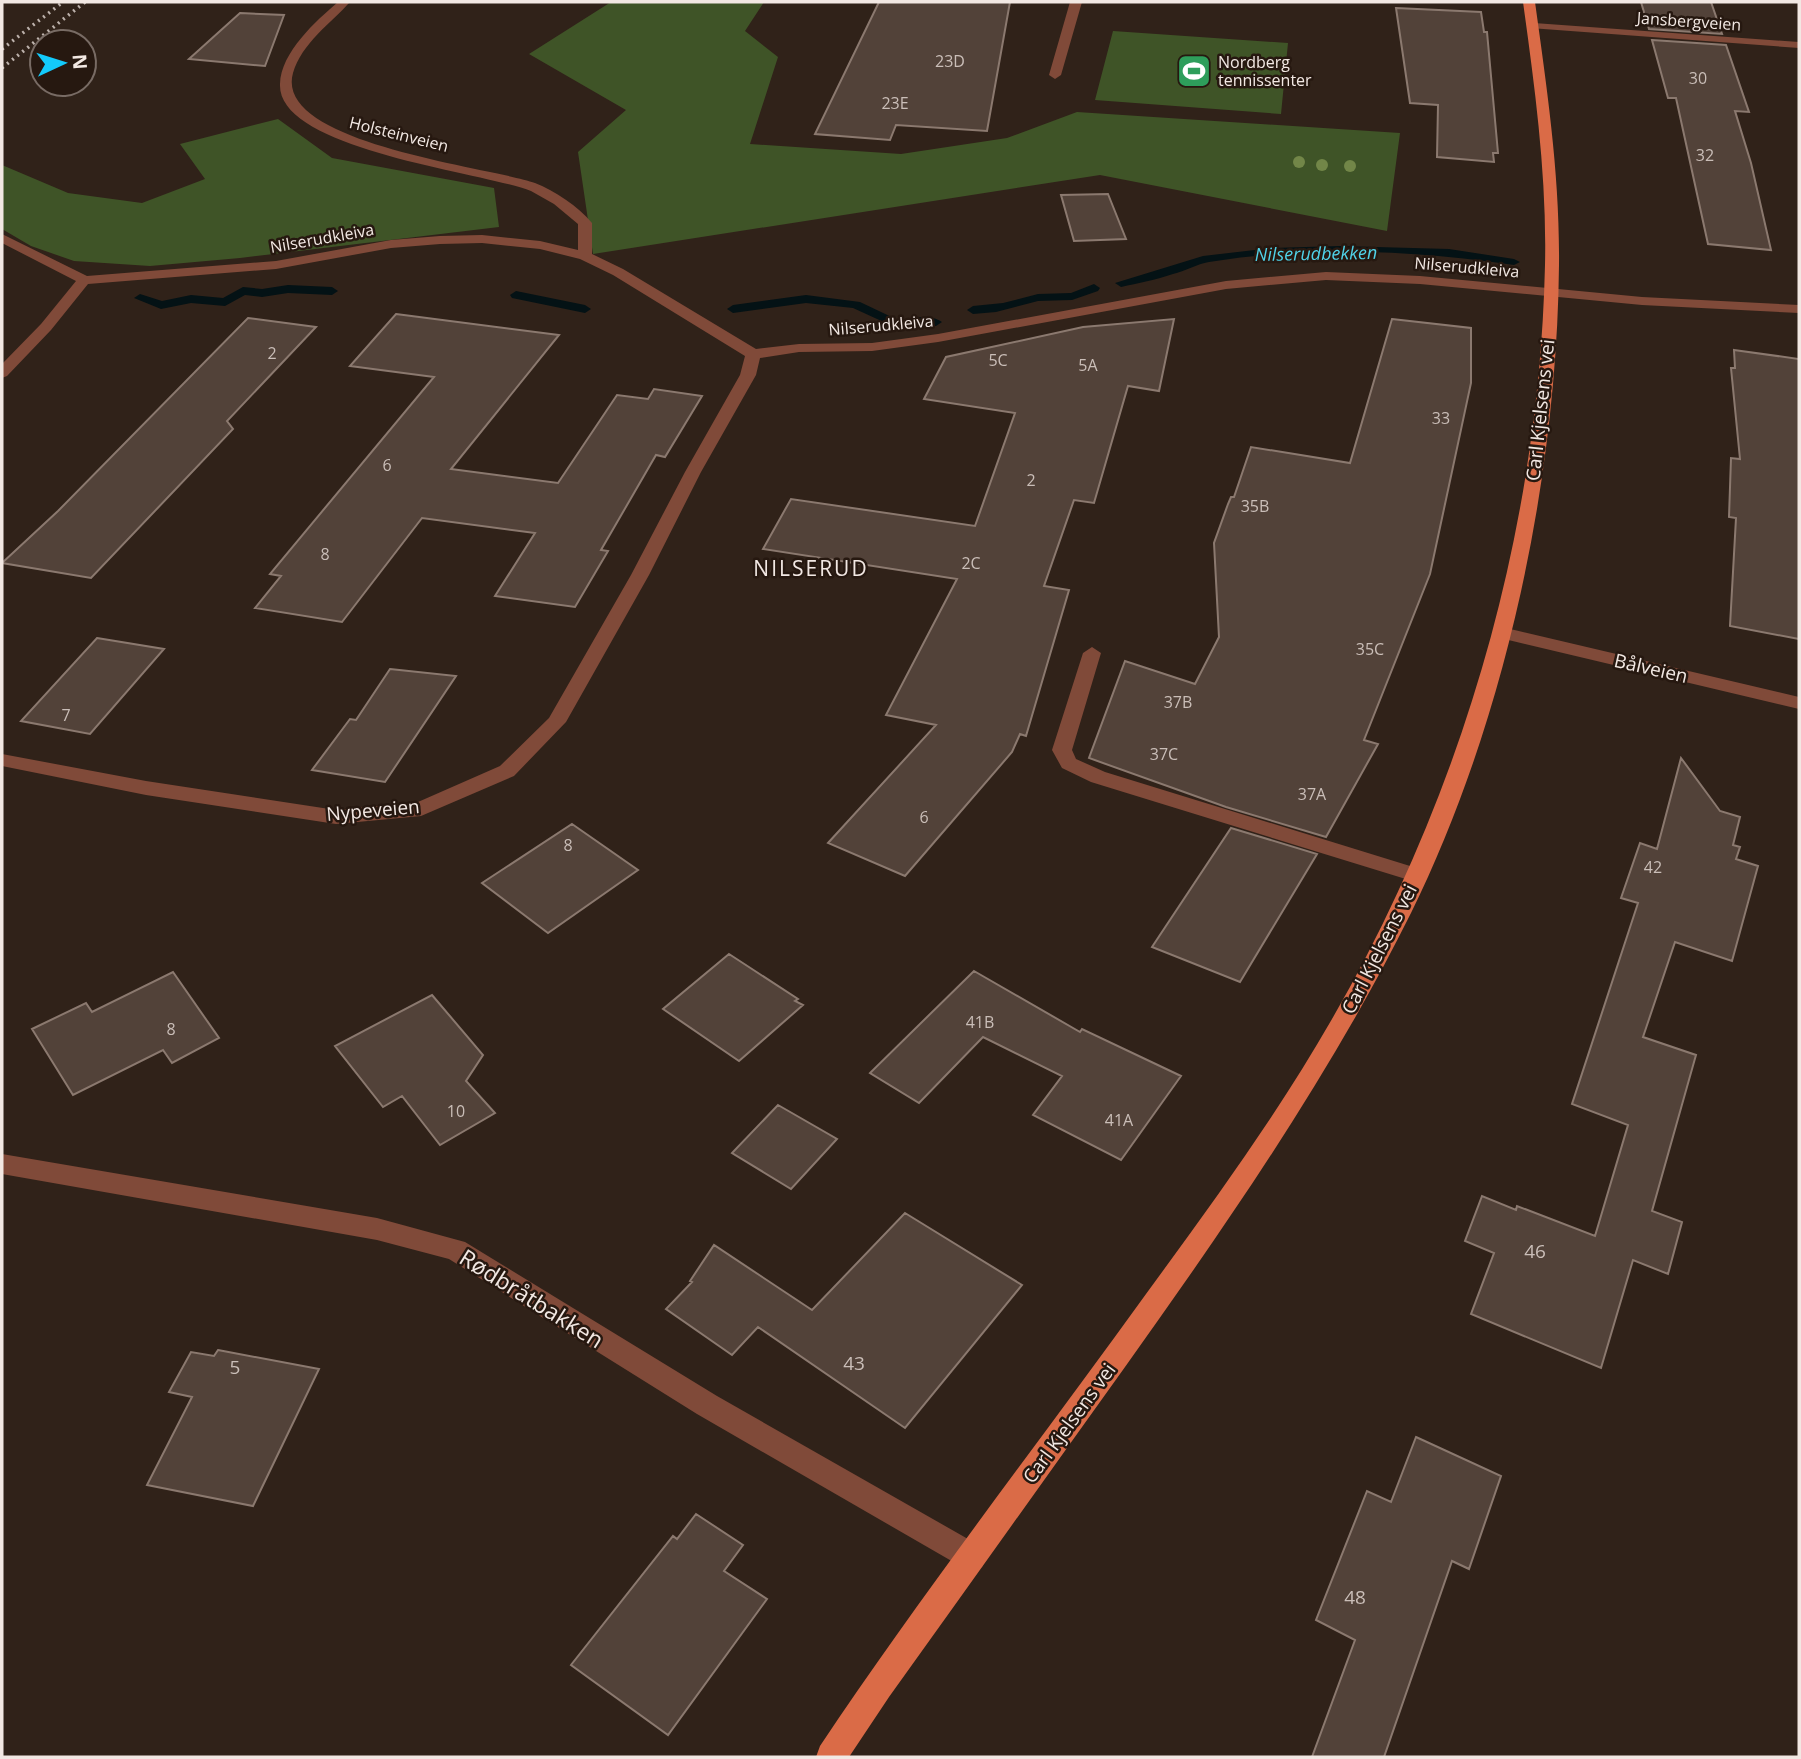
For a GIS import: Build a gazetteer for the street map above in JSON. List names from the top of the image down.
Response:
{
  "streets": {
    "main road": ["Carl Kjelsens vei"],
    "street": [
      "Jansbergveien",
      "Holsteinveien",
      "Nilserudkleiva",
      "Bålveien",
      "Nypeveien",
      "Rødbråtbakken"
    ]
  },
  "crossings": [
    ["Jansbergveien", "Carl Kjelsens vei"],
    ["Holsteinveien", "Nilserudkleiva"],
    ["Nilserudkleiva", "Carl Kjelsens vei"],
    ["Nilserudkleiva", "Nypeveien"],
    ["Carl Kjelsens vei", "Bålveien"],
    ["Carl Kjelsens vei", "Rødbråtbakken"]
  ],
  "districts": ["NILSERUD"],
  "water": ["Nilserudbekken"],
  "places": {
    "sports": ["Nordberg tennissenter"]
  },
  "house_numbers": [
    "23D",
    "30",
    "23E",
    "32",
    "2",
    "5C",
    "5A",
    "33",
    "6",
    "2",
    "35B",
    "8",
    "2C",
    "35C",
    "37B",
    "7",
    "37C",
    "37A",
    "6",
    "8",
    "42",
    "41B",
    "8",
    "10",
    "41A",
    "46",
    "43",
    "5",
    "48"
  ],
  "north": "right"
}
